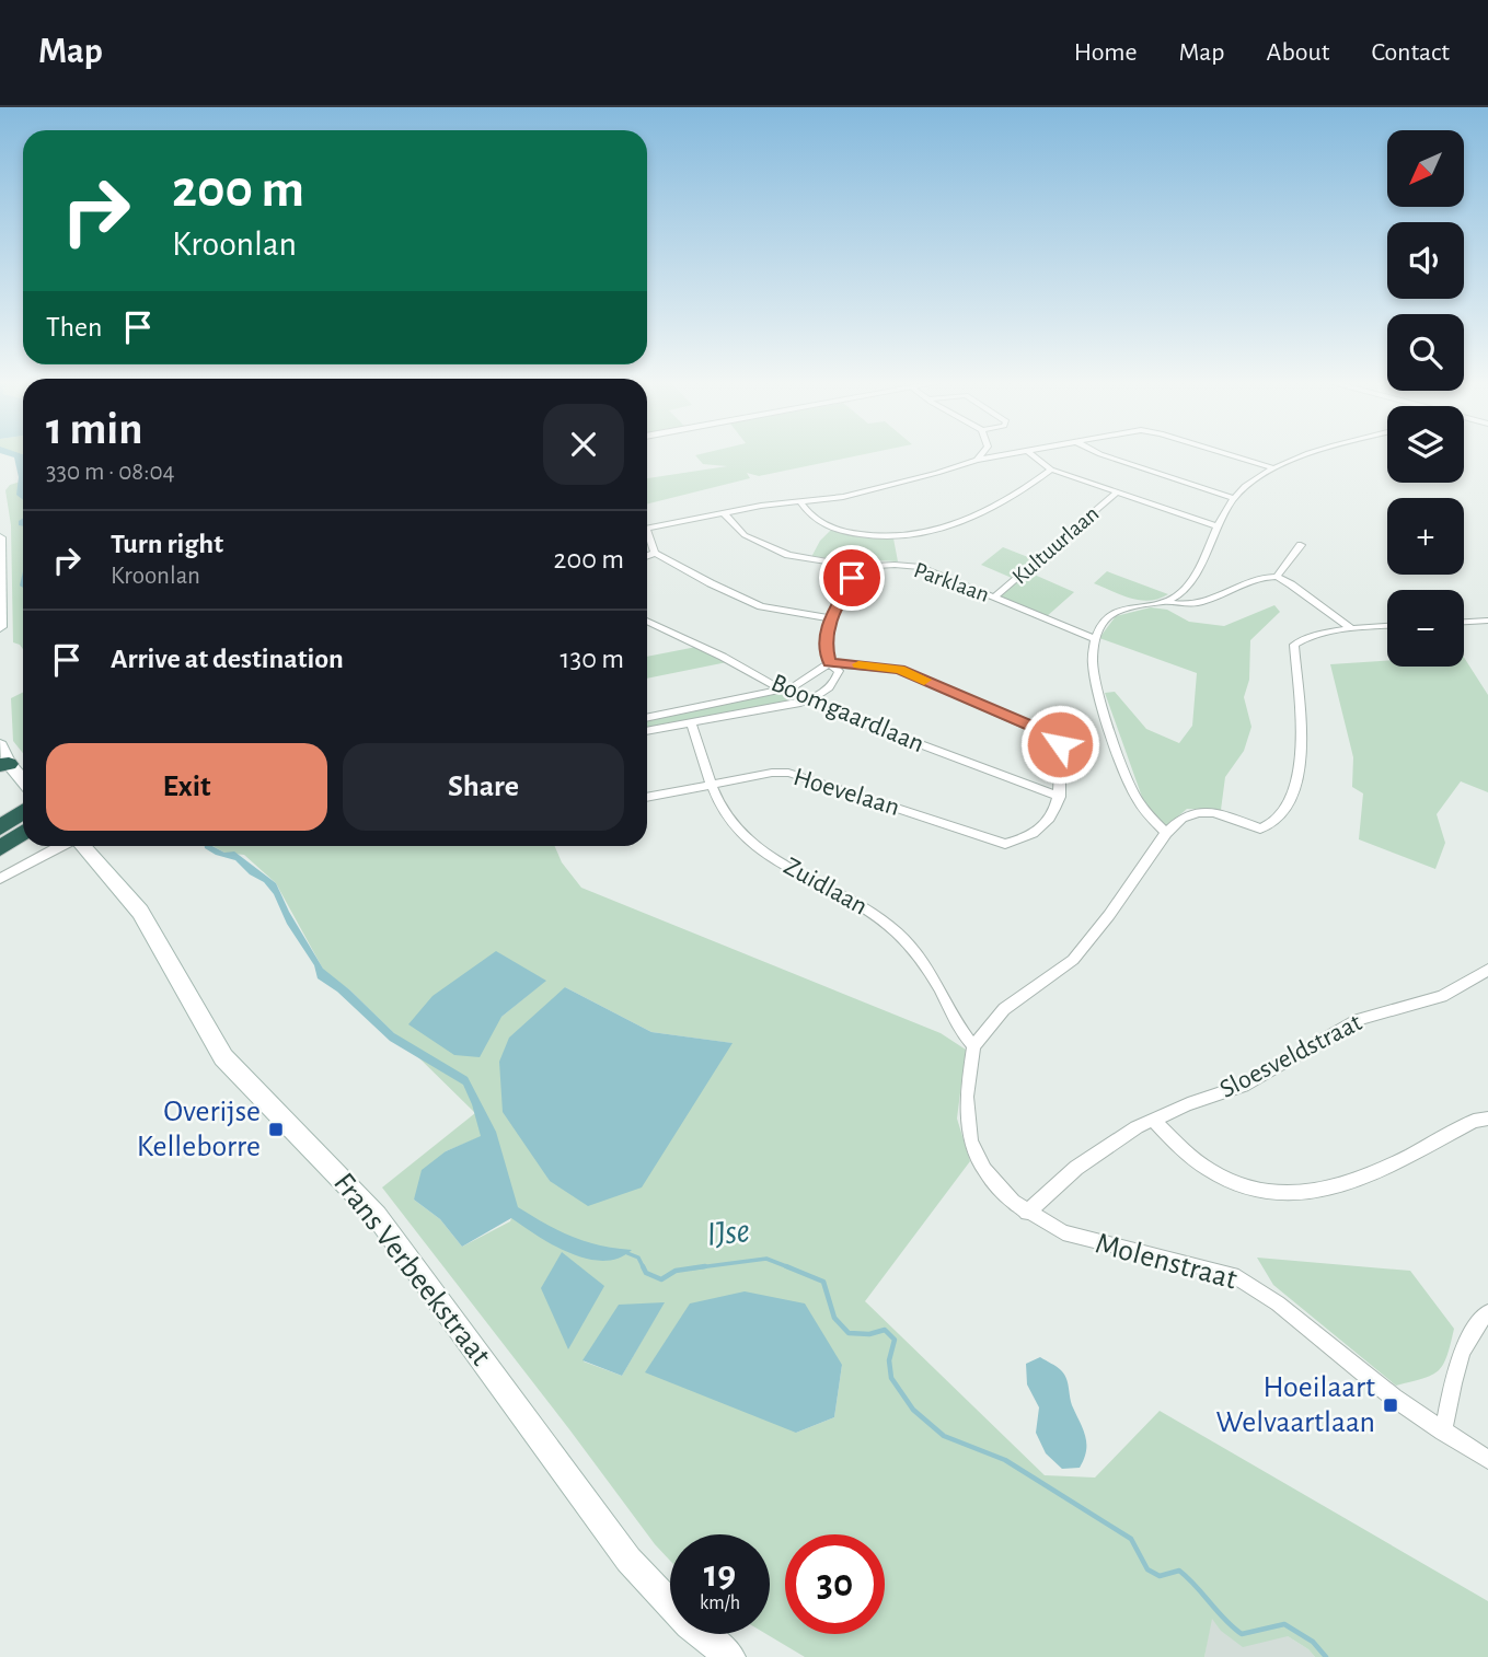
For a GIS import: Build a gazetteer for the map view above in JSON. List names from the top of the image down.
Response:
{
  "streets": {
    "main road": ["Frans Verbeekstraat"],
    "street": [
      "Kultuurlaan",
      "Parklaan",
      "Boomgaardlaan",
      "Hoevelaan",
      "Zuidlaan",
      "Sloesveldstraat",
      "Molenstraat"
    ]
  },
  "crossings": [
    ["Kultuurlaan", "Parklaan"],
    ["Boomgaardlaan", "Hoevelaan"],
    ["Hoevelaan", "Zuidlaan"],
    ["Zuidlaan", "Molenstraat"],
    ["Sloesveldstraat", "Molenstraat"]
  ],
  "water": ["IJse"],
  "places": {
    "transit": ["Overijse Kelleborre", "Hoeilaart Welvaartlaan"]
  },
  "north": "bottom left",
  "page": {
    "header": "Map",
    "nav": [
      "Home",
      "Map",
      "About",
      "Contact"
    ],
    "map_buttons": ["+", "−"],
    "turn": ["200 m", "Kroonlan"],
    "then": "Then",
    "heading": ["1 min", "330 m · 08:04"],
    "list": [
      {
        "name": "Turn right",
        "note": "Kroonlan",
        "value": "200 m"
      },
      {
        "name": "Arrive at destination",
        "value": "130 m"
      }
    ],
    "buttons": ["Exit", "Share"],
    "speed": "19 km/h",
    "limit": "30"
  }
}
